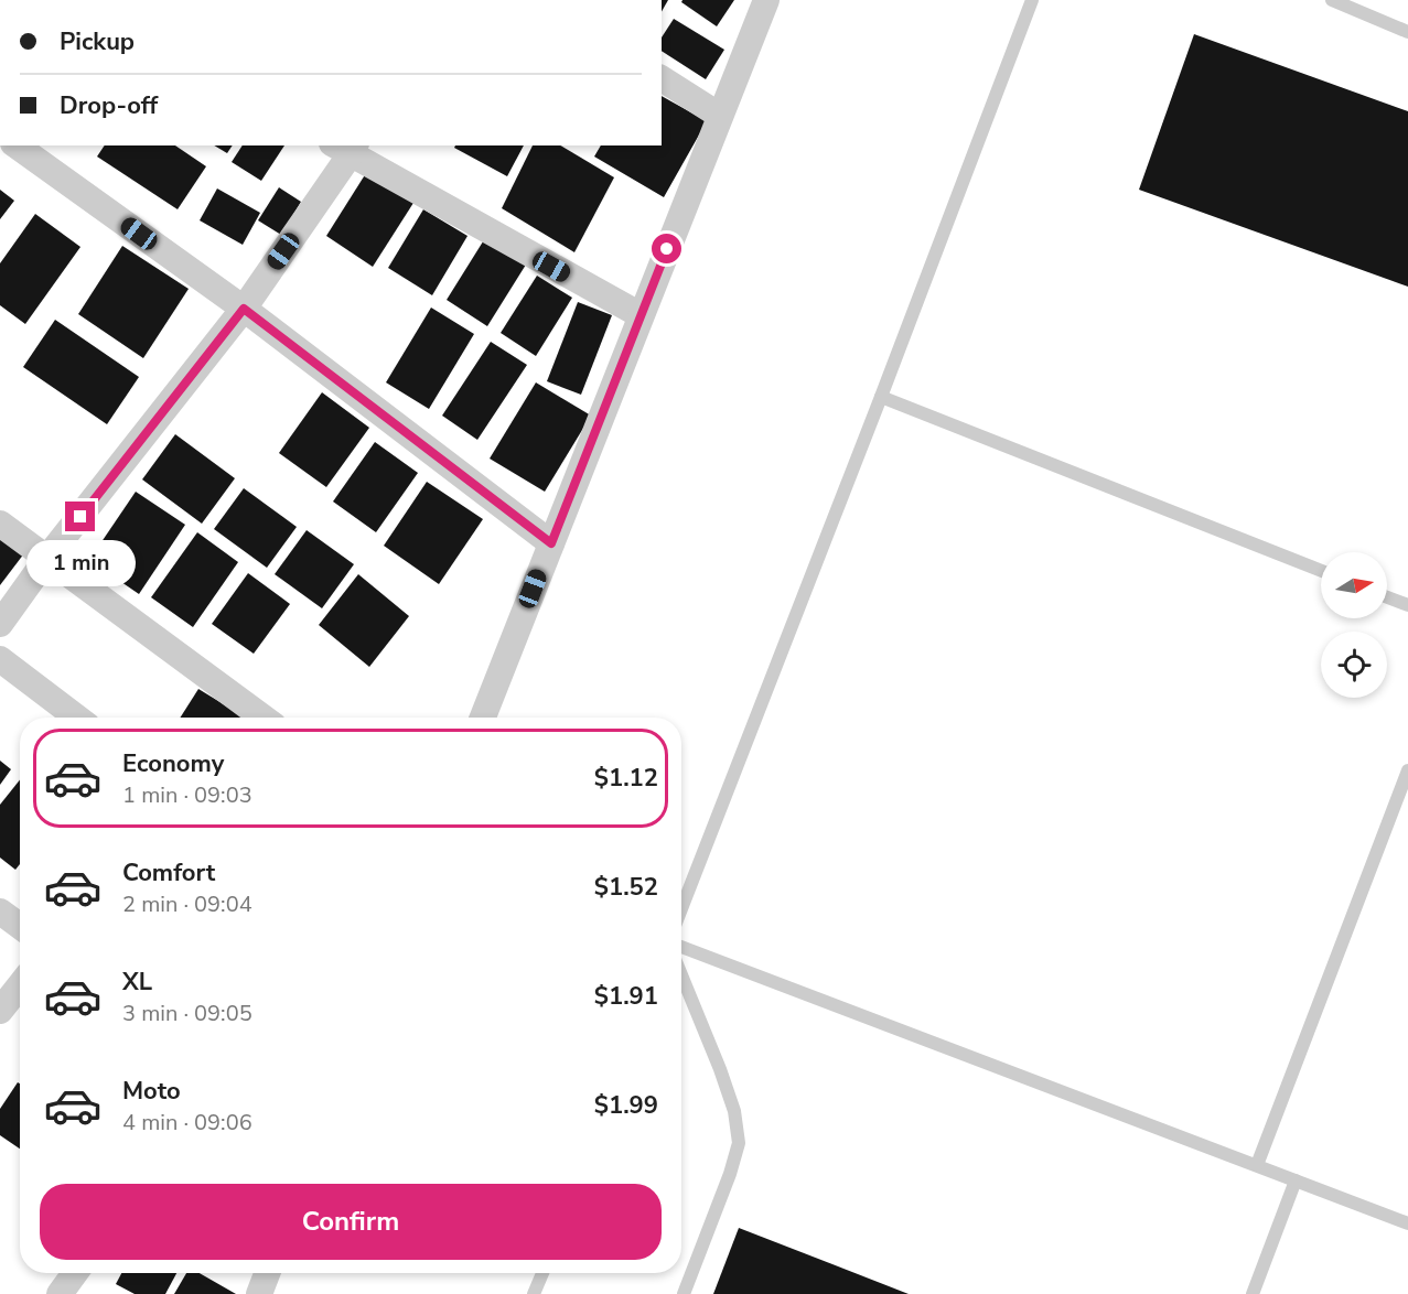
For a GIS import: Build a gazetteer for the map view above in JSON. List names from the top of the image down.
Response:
{
  "north": "right",
  "page": {
    "banner": ["Pickup", "Drop-off"],
    "bubble": "1 min",
    "list": [
      {
        "name": "Economy",
        "note": "1 min · 09:03",
        "value": "$1.12"
      },
      {
        "name": "Comfort",
        "note": "2 min · 09:04",
        "value": "$1.52"
      },
      {
        "name": "XL",
        "note": "3 min · 09:05",
        "value": "$1.91"
      },
      {
        "name": "Moto",
        "note": "4 min · 09:06",
        "value": "$1.99"
      }
    ],
    "buttons": "Confirm"
  }
}
